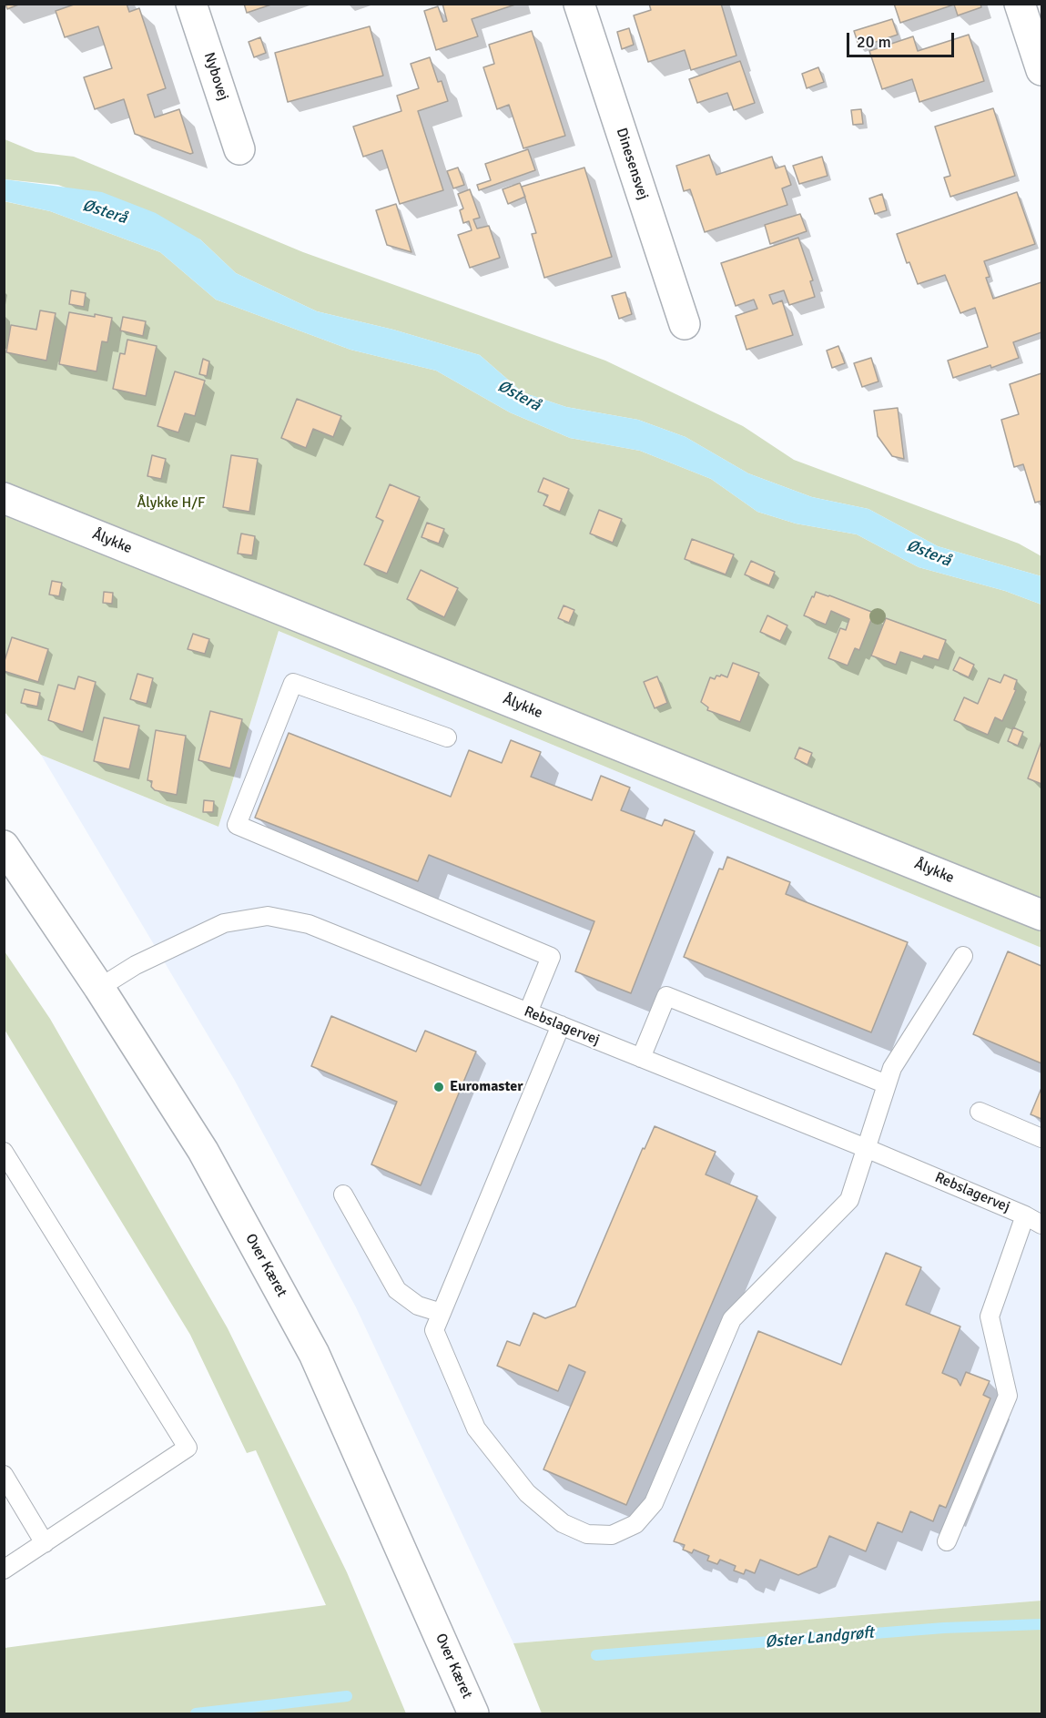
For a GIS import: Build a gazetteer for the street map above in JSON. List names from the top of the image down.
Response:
{
  "streets": {
    "street": [
      "Nybovej",
      "Dinesensvej",
      "Ålykke",
      "Over Kæret"
    ],
    "lane": ["Rebslagervej"]
  },
  "crossings": [
    ["Rebslagervej", "Over Kæret"]
  ],
  "water": ["Østerå", "Øster Landgrøft"],
  "parks": ["Ålykke H/F"],
  "places": ["Euromaster"],
  "scale_bar": "20 m"
}
